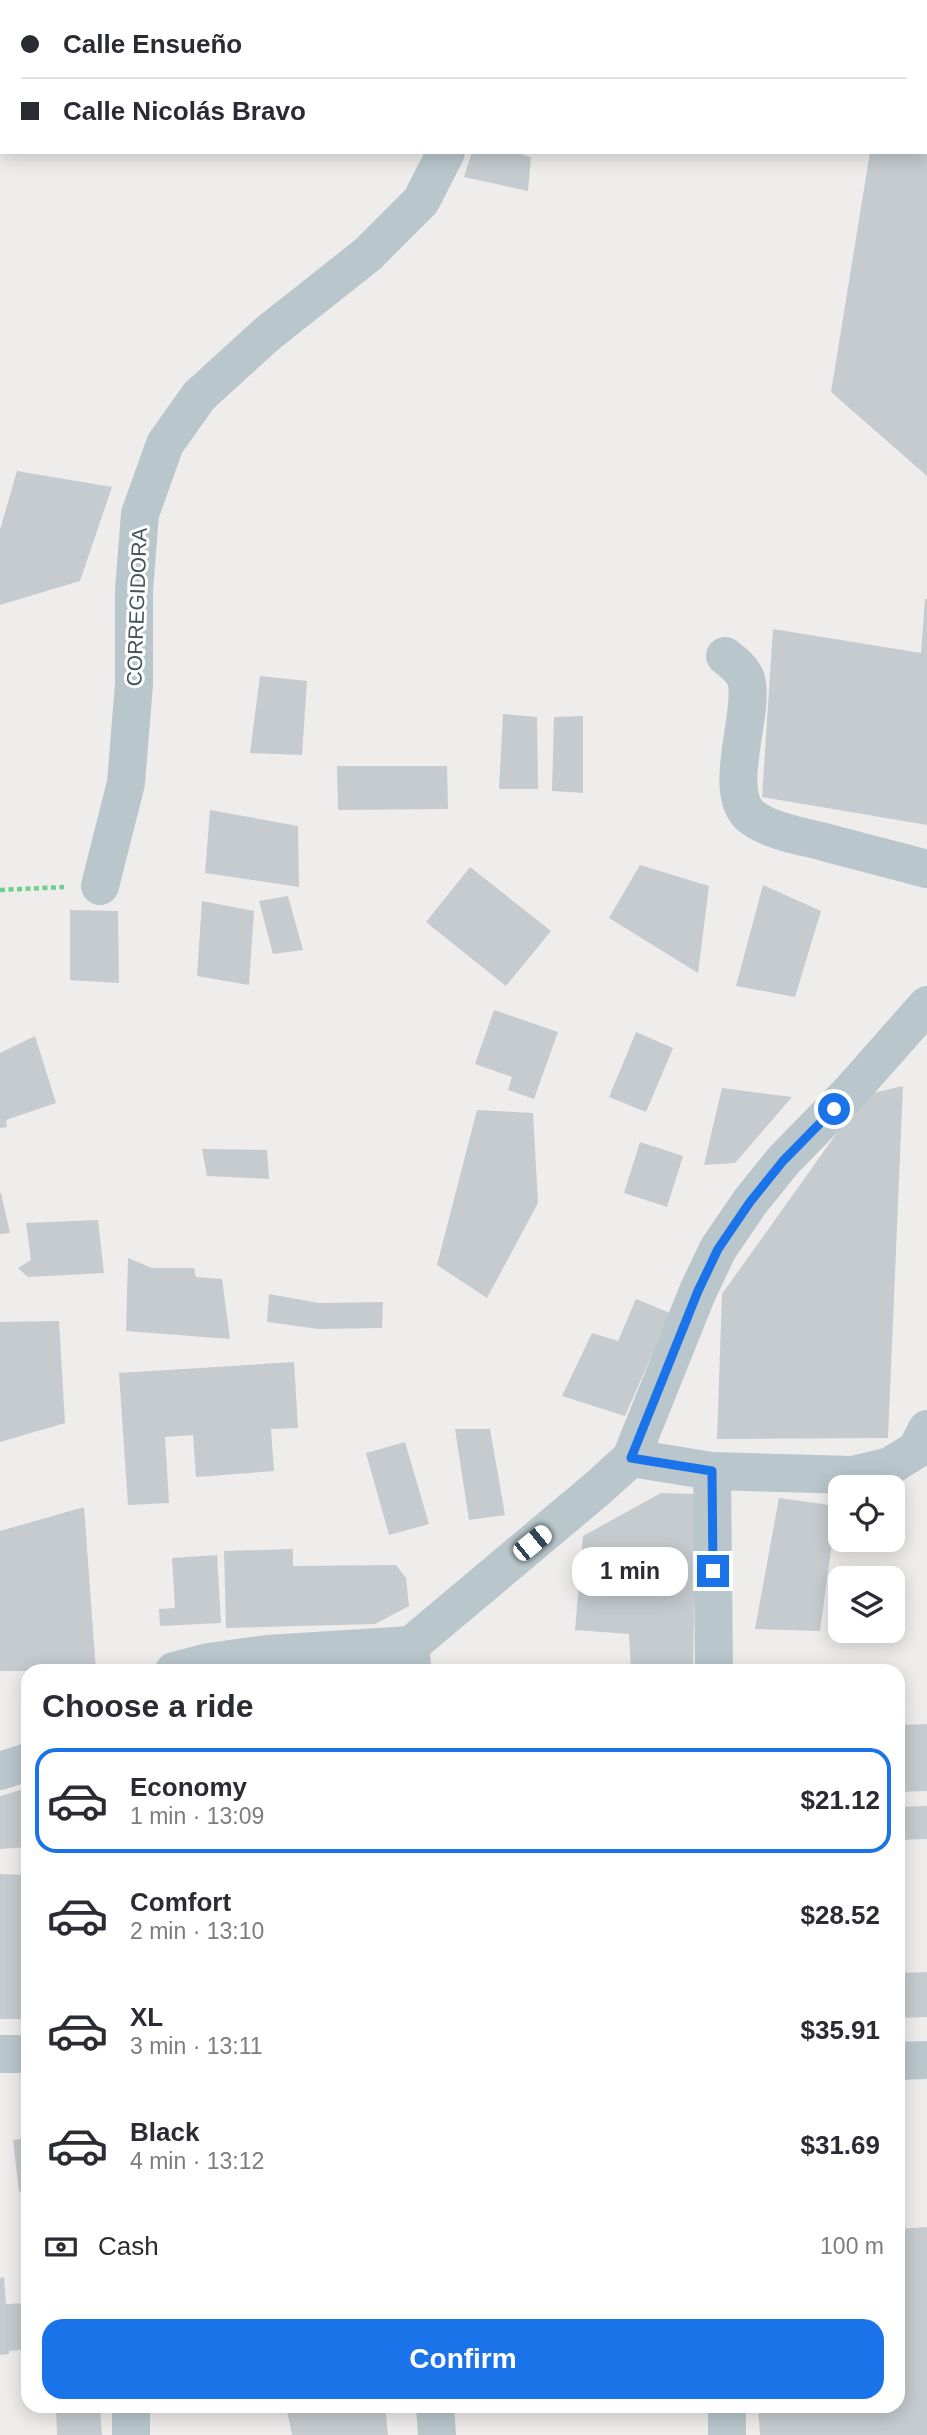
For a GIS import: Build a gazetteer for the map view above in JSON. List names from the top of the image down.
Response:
{
  "streets": {
    "street": ["CORREGIDORA"]
  },
  "page": {
    "banner": ["Calle Ensueño", "Calle Nicolás Bravo"],
    "bubble": "1 min",
    "heading": "Choose a ride",
    "list": [
      {
        "name": "Economy",
        "note": "1 min · 13:09",
        "value": "$21.12"
      },
      {
        "name": "Comfort",
        "note": "2 min · 13:10",
        "value": "$28.52"
      },
      {
        "name": "XL",
        "note": "3 min · 13:11",
        "value": "$35.91"
      },
      {
        "name": "Black",
        "note": "4 min · 13:12",
        "value": "$31.69"
      }
    ],
    "pay": ["Cash", "100 m"],
    "buttons": "Confirm"
  }
}
